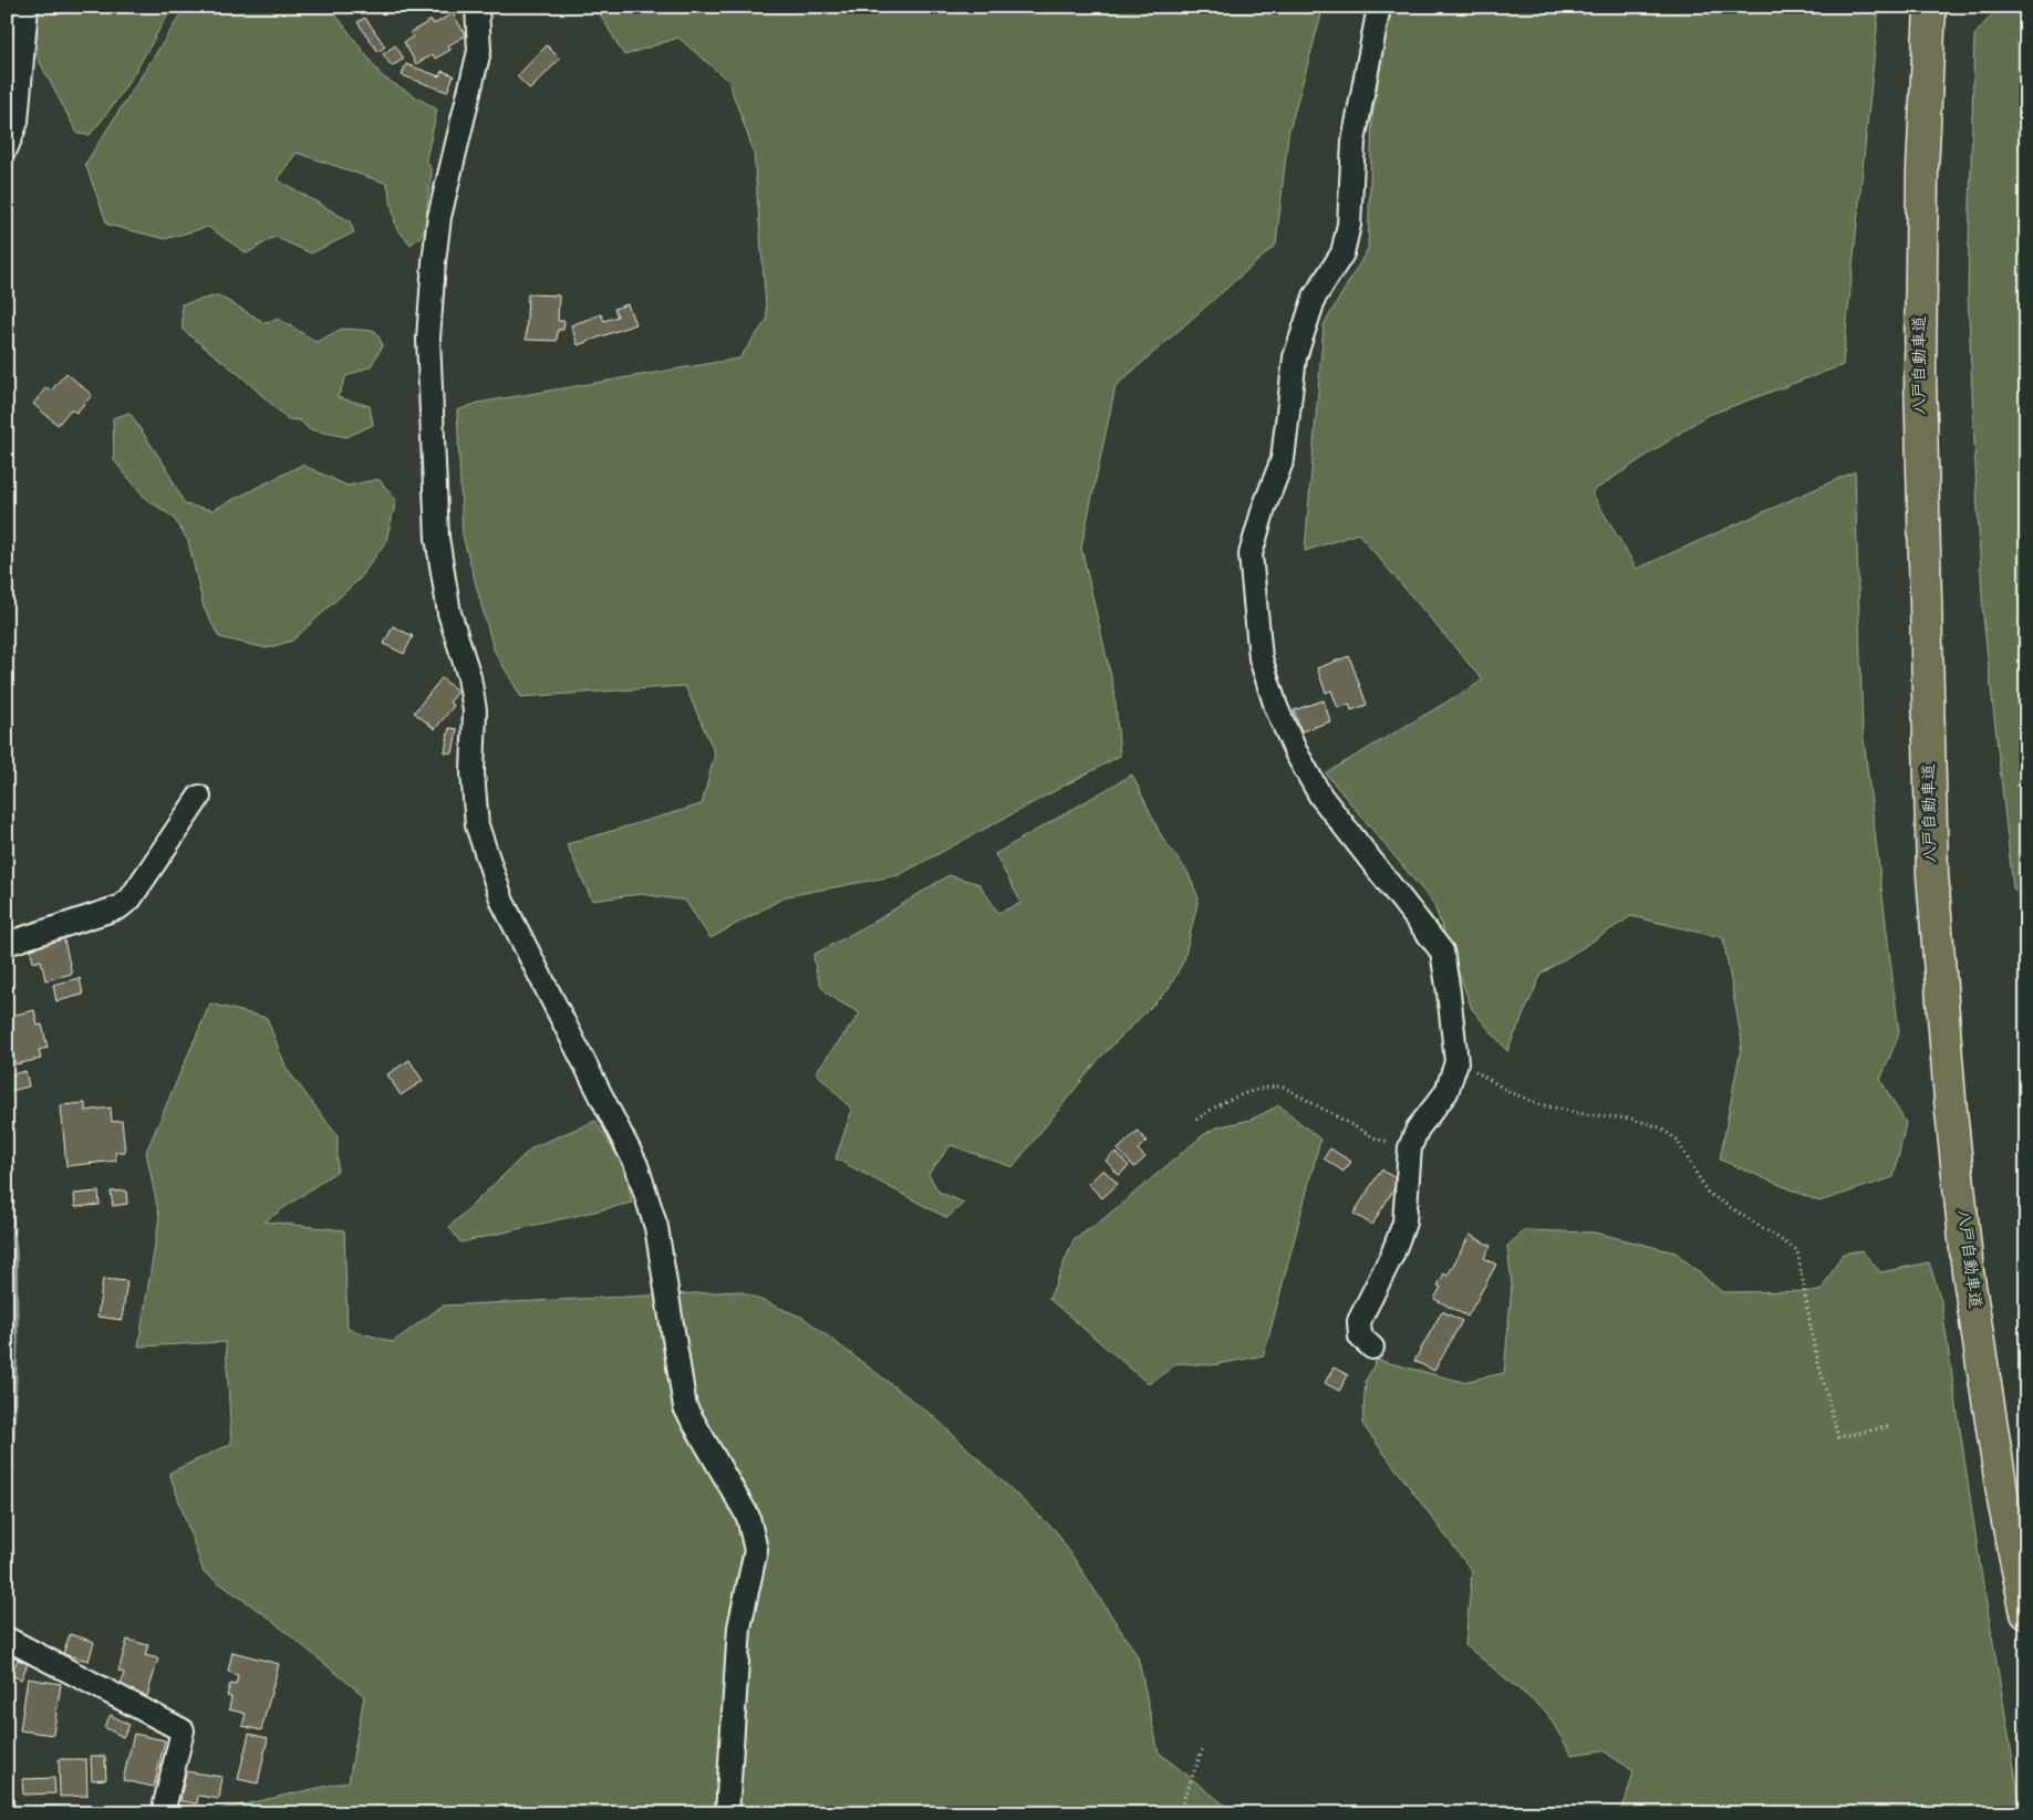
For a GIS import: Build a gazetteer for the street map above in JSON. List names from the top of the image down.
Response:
{
  "streets": {
    "highway": ["八戸自動車道"]
  }
}
